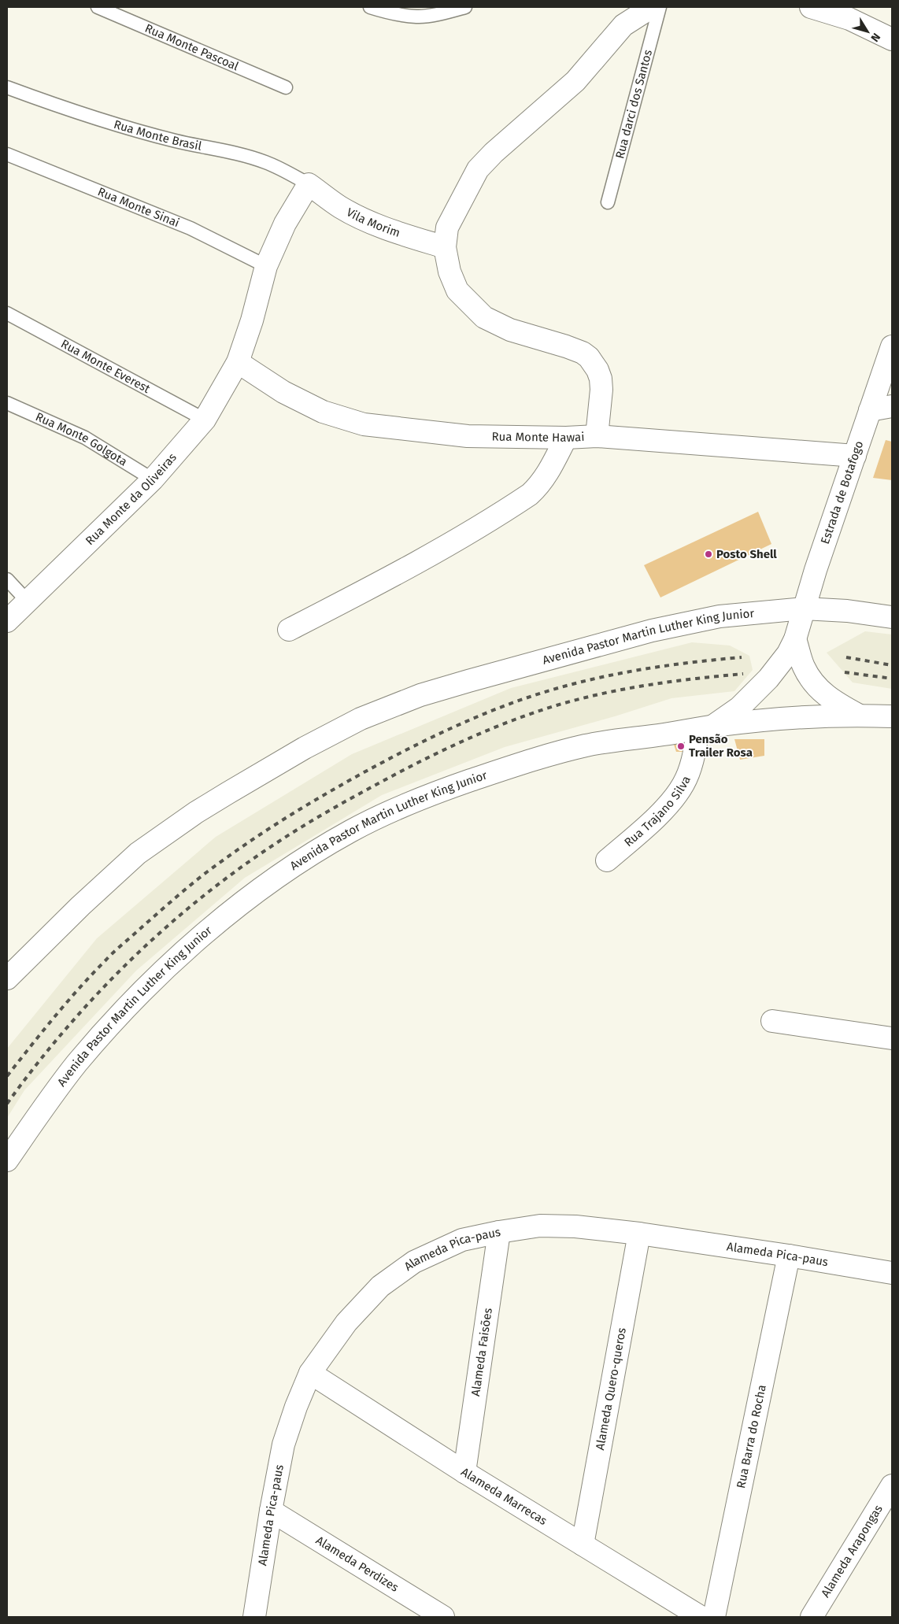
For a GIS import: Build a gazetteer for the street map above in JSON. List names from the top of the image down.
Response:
{
  "streets": {
    "street": [
      "Vila Morim",
      "Rua Monte Hawai",
      "Estrada de Botafogo",
      "Rua Monte da Oliveiras",
      "Avenida Pastor Martin Luther King Junior",
      "Rua Trajano Silva",
      "Alameda Pica-paus",
      "Alameda Faisões",
      "Alameda Quero-queros",
      "Rua Barra do Rocha",
      "Alameda Marrecas",
      "Alameda Arapongas",
      "Alameda Perdizes"
    ],
    "lane": [
      "Rua Monte Pascoal",
      "Rua darci dos Santos",
      "Rua Monte Brasil",
      "Rua Monte Sinai",
      "Rua Monte Everest",
      "Rua Monte Golgota"
    ]
  },
  "crossings": [
    ["Rua Monte Brasil", "Vila Morim"],
    ["Rua Monte Brasil", "Rua Monte da Oliveiras"],
    ["Rua Monte Sinai", "Rua Monte da Oliveiras"],
    ["Vila Morim", "Rua Monte da Oliveiras"],
    ["Rua Monte Everest", "Rua Monte da Oliveiras"],
    ["Rua Monte Hawai", "Estrada de Botafogo"],
    ["Rua Monte Hawai", "Rua Monte da Oliveiras"],
    ["Rua Monte Golgota", "Rua Monte da Oliveiras"],
    ["Estrada de Botafogo", "Avenida Pastor Martin Luther King Junior"],
    ["Estrada de Botafogo", "Rua Trajano Silva"],
    ["Avenida Pastor Martin Luther King Junior", "Rua Trajano Silva"],
    ["Alameda Pica-paus", "Alameda Faisões"],
    ["Alameda Pica-paus", "Alameda Quero-queros"],
    ["Alameda Pica-paus", "Rua Barra do Rocha"],
    ["Alameda Pica-paus", "Alameda Marrecas"],
    ["Alameda Pica-paus", "Alameda Perdizes"],
    ["Alameda Faisões", "Alameda Marrecas"],
    ["Alameda Quero-queros", "Alameda Marrecas"]
  ],
  "places": ["Posto Shell", "Pensão Trailer Rosa"],
  "north": "bottom right"
}
